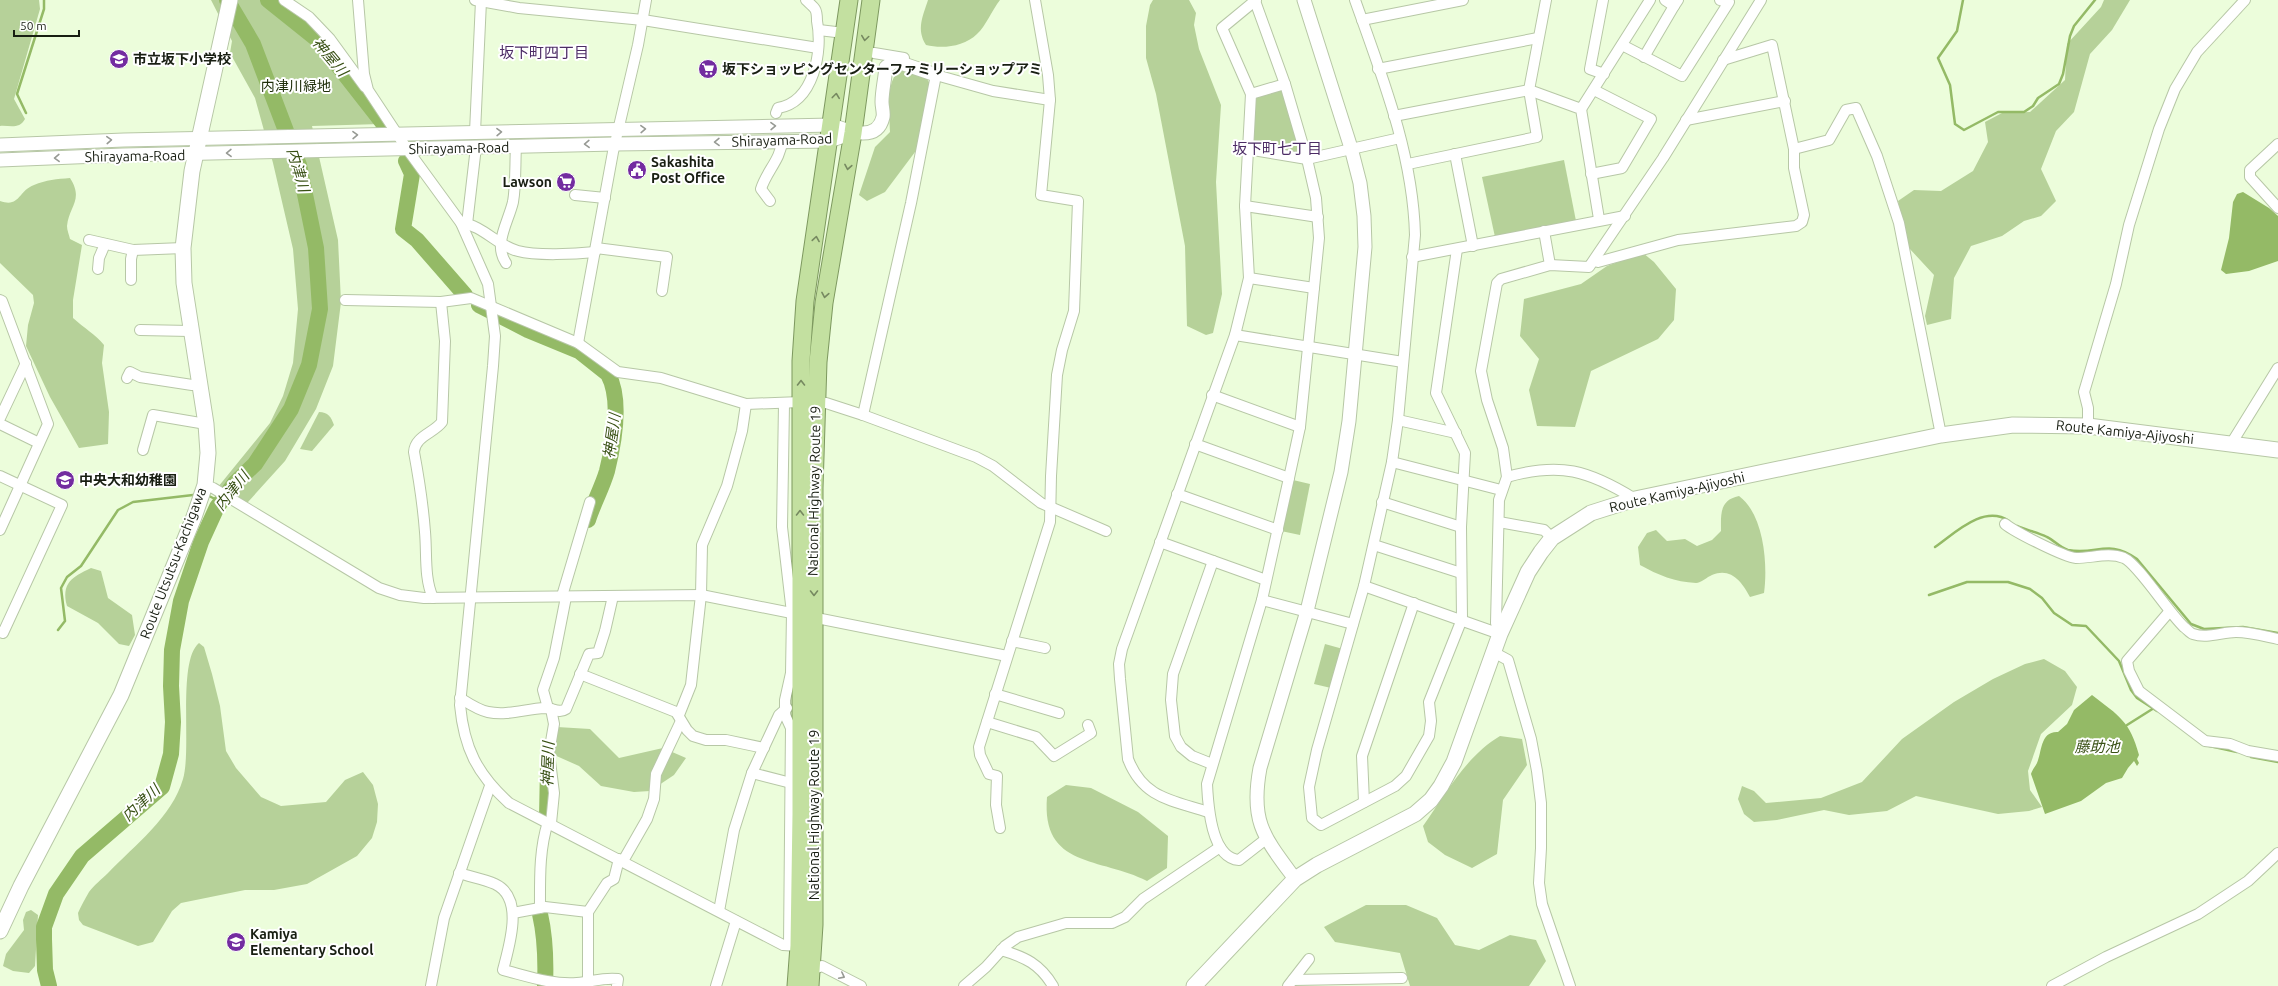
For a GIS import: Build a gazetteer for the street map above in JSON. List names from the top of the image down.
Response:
{
  "streets": {
    "highway": ["National Highway Route 19"],
    "main road": ["Route Kamiya-Ajiyoshi", "Route Utsutsu-Kachigawa"],
    "street": ["Shirayama-Road"]
  },
  "crossings": [
    ["Shirayama-Road", "National Highway Route 19"],
    ["Shirayama-Road", "Route Utsutsu-Kachigawa"]
  ],
  "districts": ["坂下町四丁目", "坂下町七丁目"],
  "water": ["神屋川", "内津川", "藤助池"],
  "parks": ["内津川緑地"],
  "places": {
    "school or university": ["市立坂下小学校", "中央大和幼稚園", "Kamiya Elementary School"],
    "supermarket": ["坂下ショッピングセンターファミリーショップアミ", "Lawson"],
    "public building": ["Sakashita Post Office"]
  },
  "scale_bar": "50 m"
}
